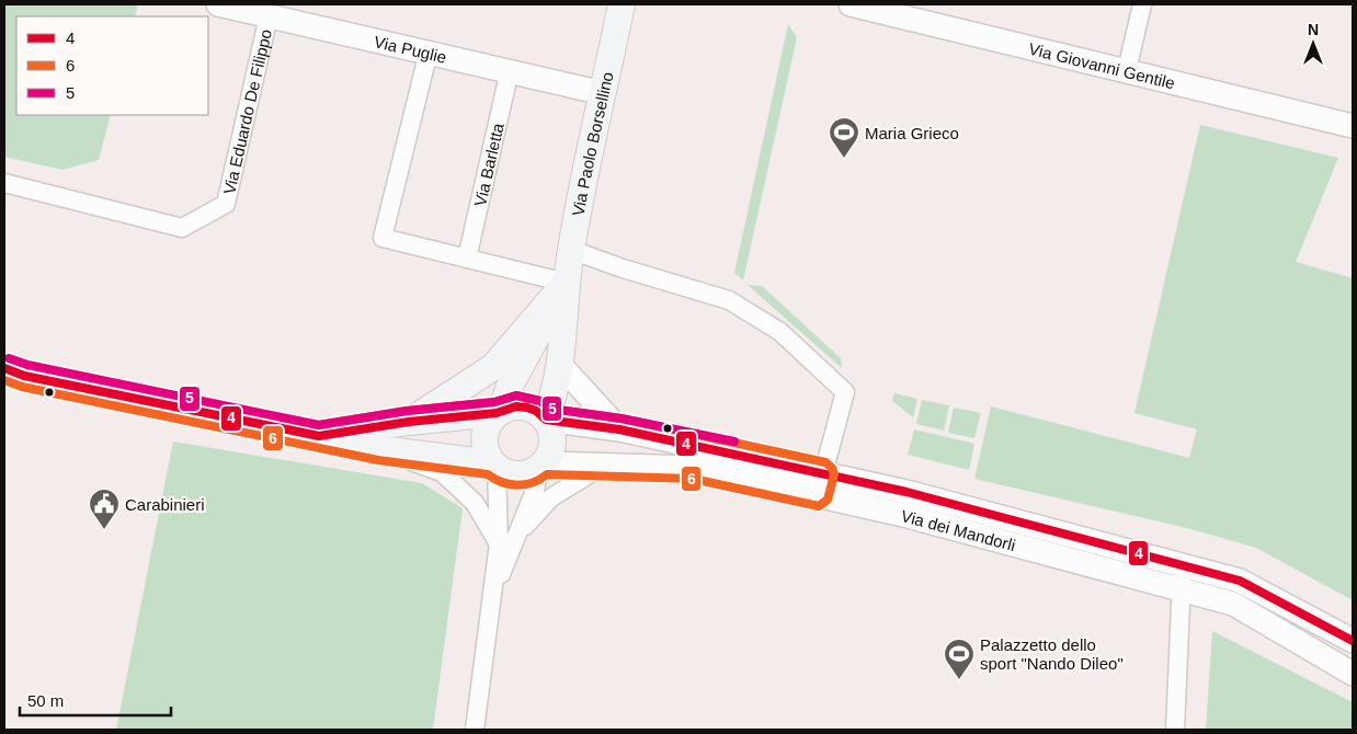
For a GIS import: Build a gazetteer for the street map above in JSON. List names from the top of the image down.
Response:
{
  "streets": {
    "main road": ["Via Paolo Borsellino"],
    "street": [
      "Via Puglie",
      "Via Giovanni Gentile",
      "Via Eduardo De Filippo",
      "Via Barletta",
      "Via dei Mandorli"
    ]
  },
  "crossings": [
    ["Via Puglie", "Via Eduardo De Filippo"],
    ["Via Puglie", "Via Paolo Borsellino"],
    ["Via Puglie", "Via Barletta"],
    ["Via Paolo Borsellino", "Via dei Mandorli"]
  ],
  "places": {
    "sports": ["Maria Grieco", "Palazzetto dello sport \"Nando Dileo\""],
    "public building": ["Carabinieri"]
  },
  "lines": ["transit line 5", "transit line 4", "transit line 6"],
  "legend": ["4", "6", "5"],
  "scale_bar": "50 m",
  "north": "top"
}
